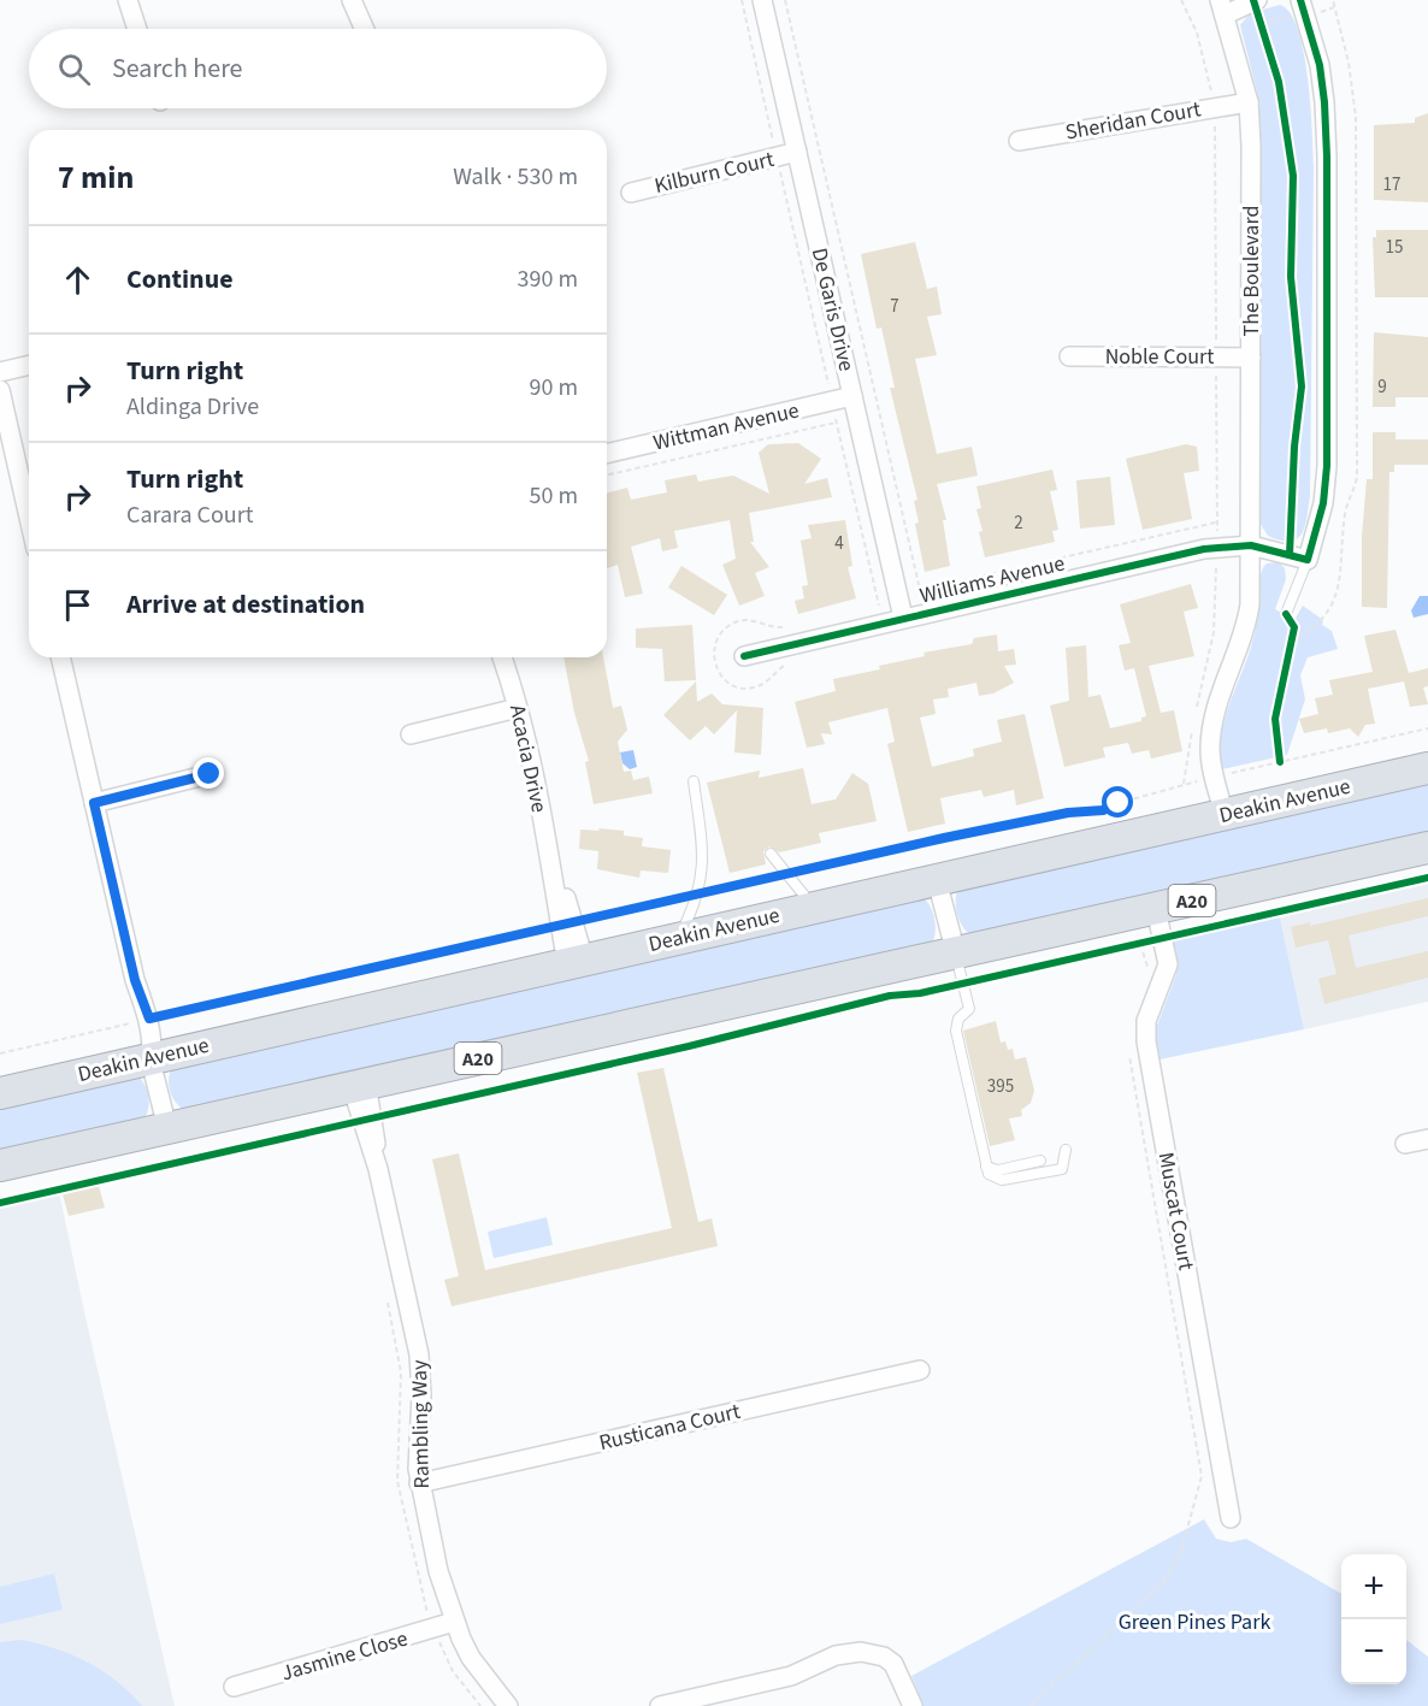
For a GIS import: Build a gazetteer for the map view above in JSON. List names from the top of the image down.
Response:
{
  "streets": {
    "highway": ["Deakin Avenue", "A20"],
    "street": [
      "Sheridan Court",
      "Kilburn Court",
      "The Boulevard",
      "De Garis Drive",
      "Noble Court",
      "Wittman Avenue",
      "Williams Avenue",
      "Acacia Drive",
      "Muscat Court",
      "Rambling Way",
      "Rusticana Court",
      "Jasmine Close"
    ]
  },
  "crossings": [
    ["Sheridan Court", "The Boulevard"],
    ["Kilburn Court", "De Garis Drive"],
    ["The Boulevard", "Noble Court"],
    ["The Boulevard", "Williams Avenue"],
    ["The Boulevard", "Deakin Avenue"],
    ["De Garis Drive", "Wittman Avenue"],
    ["De Garis Drive", "Williams Avenue"],
    ["Acacia Drive", "Deakin Avenue"],
    ["A20", "Muscat Court"],
    ["A20", "Rambling Way"],
    ["Rambling Way", "Rusticana Court"],
    ["Rambling Way", "Jasmine Close"]
  ],
  "parks": ["Green Pines Park"],
  "house_numbers": [
    "17",
    "15",
    "7",
    "9",
    "2",
    "4",
    "395"
  ],
  "page": {
    "search": "Search here",
    "heading": ["7 min", "Walk · 530 m"],
    "list": [
      ["Continue", "390 m"],
      ["Turn right", "Aldinga Drive", "90 m"],
      ["Turn right", "Carara Court", "50 m"],
      "Arrive at destination"
    ],
    "map_buttons": ["+", "−"]
  }
}
